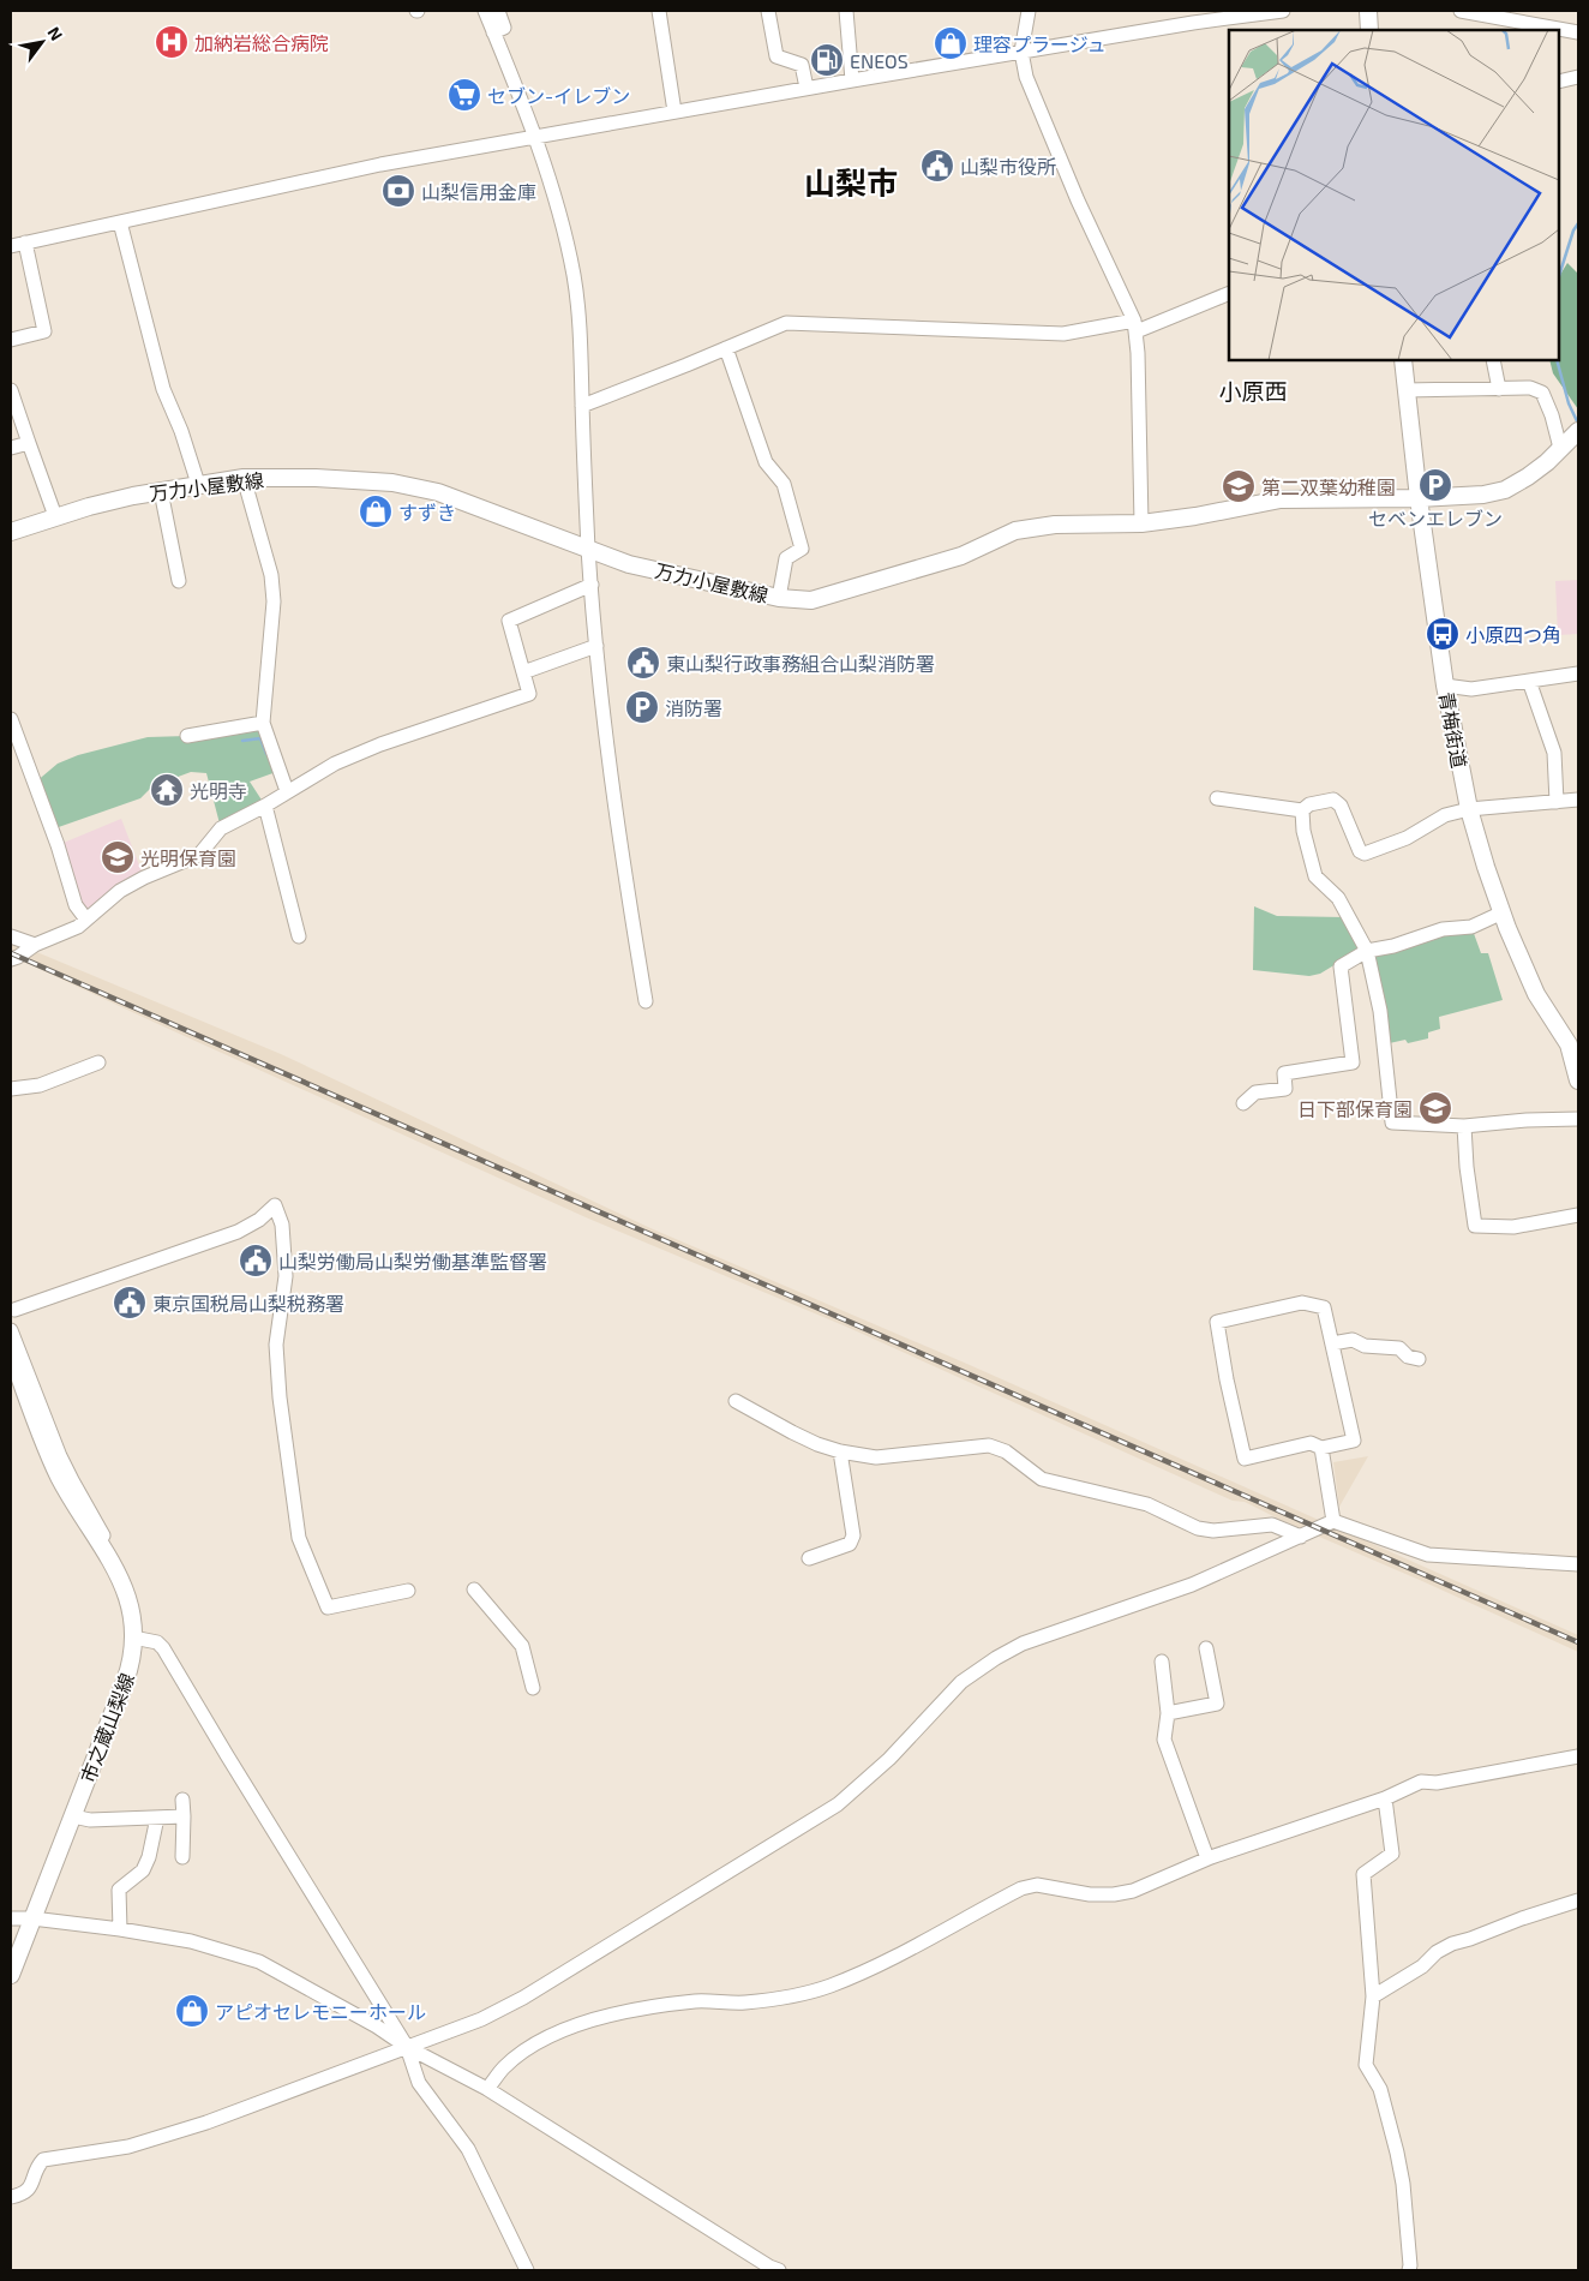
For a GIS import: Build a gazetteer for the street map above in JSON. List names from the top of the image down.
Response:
{
  "streets": {
    "main road": ["万力小屋敷線", "青梅街道", "市之蔵山梨線"]
  },
  "crossings": [
    ["万力小屋敷線", "青梅街道"]
  ],
  "districts": ["山梨市", "小原西"],
  "places": {
    "hospital": ["加納岩総合病院"],
    "shop": ["理容プラージュ", "すずき", "アピオセレモニーホール"],
    "fuel station": ["ENEOS"],
    "supermarket": ["セブン-イレブン"],
    "public building": [
      "山梨市役所",
      "東山梨行政事務組合山梨消防署",
      "山梨労働局山梨労働基準監督署",
      "東京国税局山梨税務署"
    ],
    "bank": ["山梨信用金庫"],
    "parking": ["セベンエレブン", "消防署"],
    "school or university": ["第二双葉幼稚園", "光明保育園", "日下部保育園"],
    "bus stop": ["小原四つ角"],
    "temple": ["光明寺"]
  },
  "north": "top right"
}
